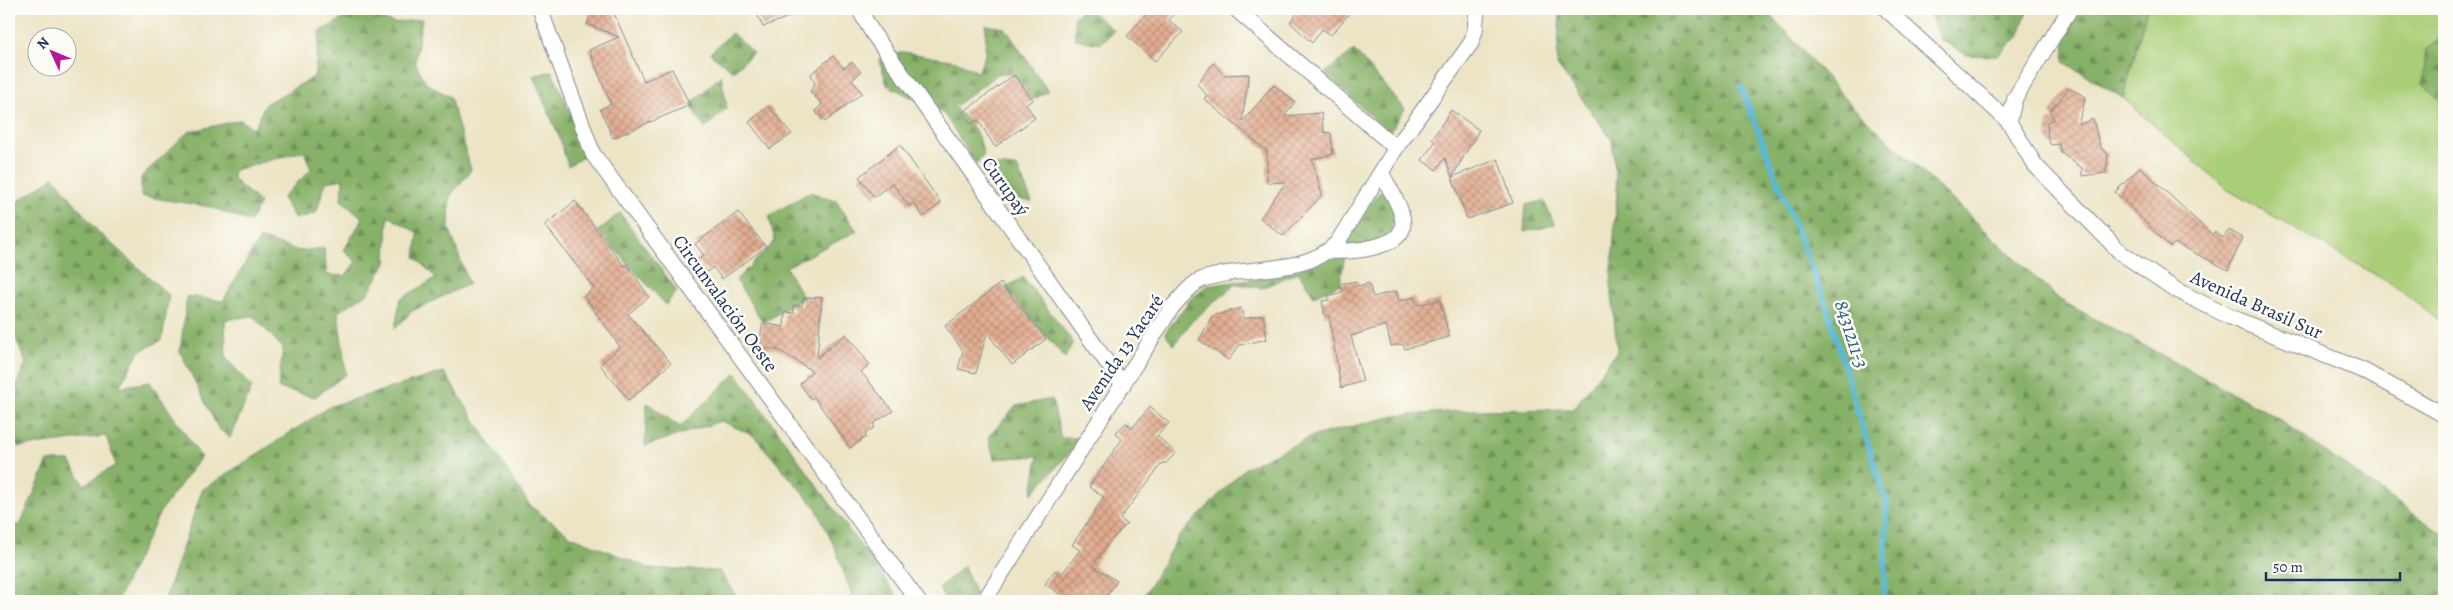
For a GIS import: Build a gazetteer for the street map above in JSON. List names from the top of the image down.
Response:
{
  "streets": {
    "street": [
      "Curupa´y",
      "Circunvalación Oeste",
      "Avenida Brasil Sur",
      "Avenida 13 Yacaré"
    ]
  },
  "crossings": [
    ["Curupa´y", "Avenida 13 Yacaré"]
  ],
  "water": ["8431211-3"],
  "scale_bar": "50 m",
  "north": "top left"
}
